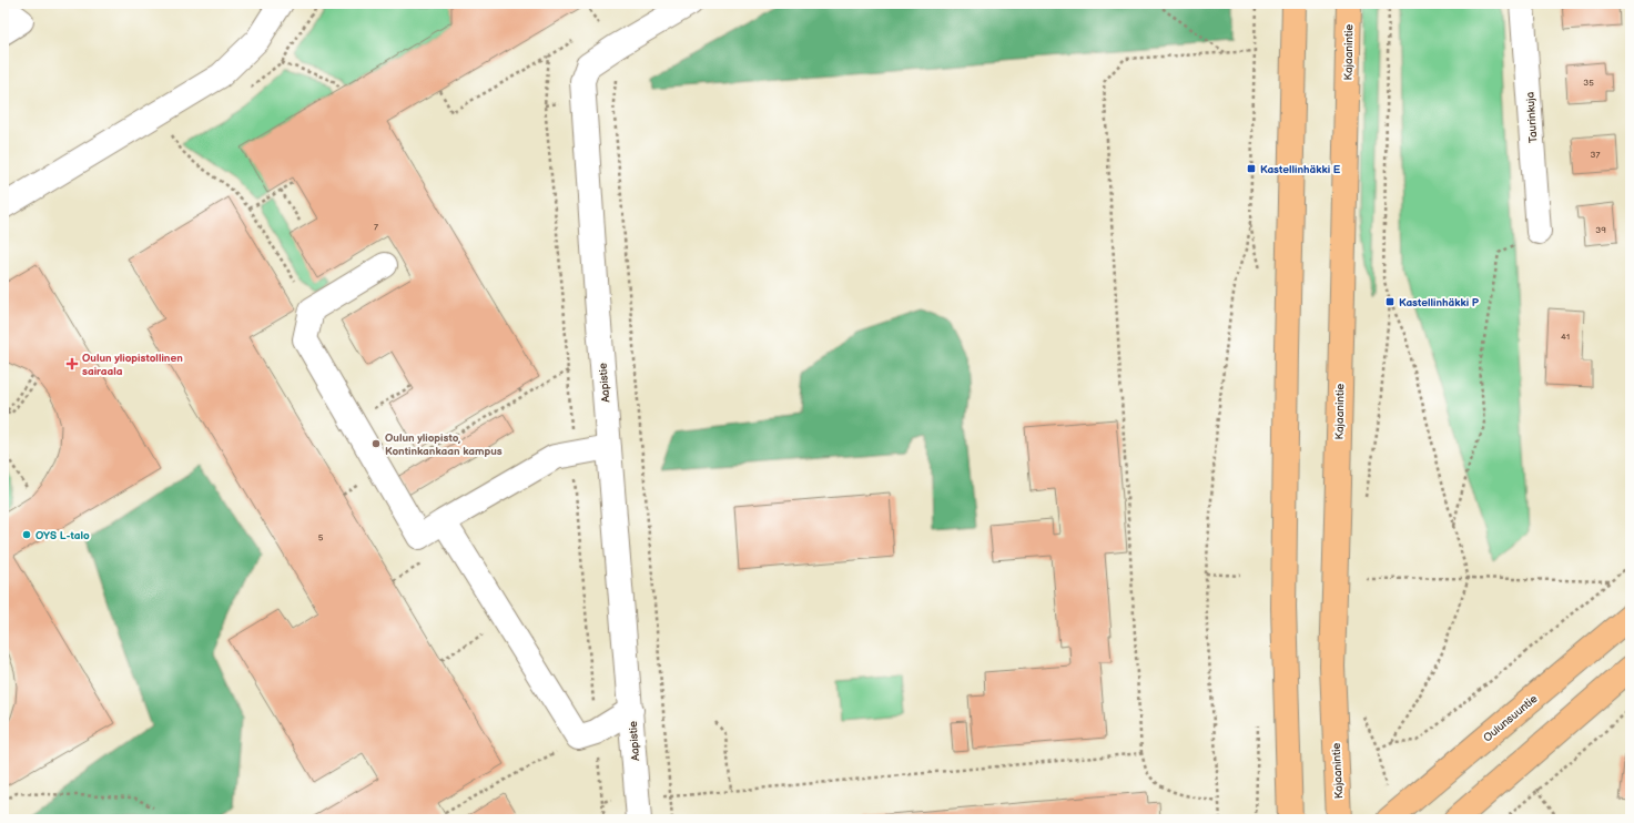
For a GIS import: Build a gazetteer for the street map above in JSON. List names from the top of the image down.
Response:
{
  "streets": {
    "main road": ["Kajaanintie", "Oulunsuuntie"],
    "street": ["Taurinkuja", "Aapistie"]
  },
  "places": {
    "transit": ["Kastellinhäkki E", "Kastellinhäkki P"],
    "health": ["Oulun yliopistollinen sairaala"],
    "other": ["Oulun yliopisto, Kontinkankaan kampus", "OYS L-talo"]
  },
  "house_numbers": [
    "35",
    "37",
    "7",
    "39",
    "41",
    "5"
  ]
}
